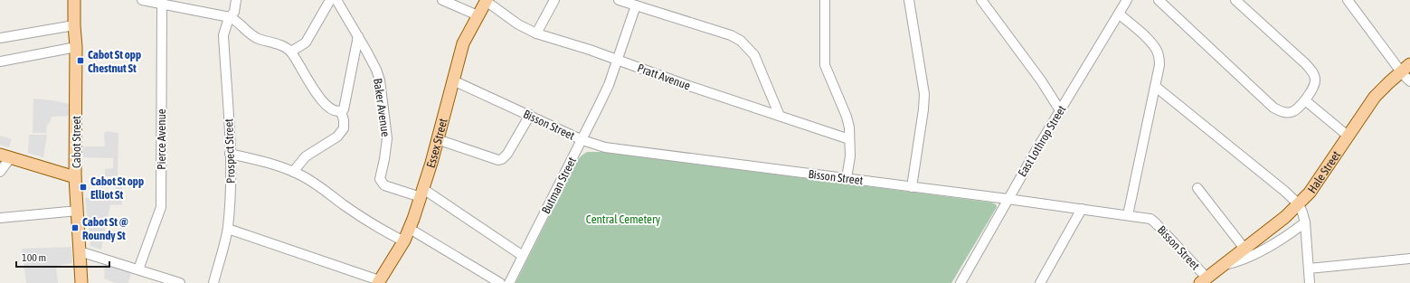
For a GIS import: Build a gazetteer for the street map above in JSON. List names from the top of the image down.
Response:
{
  "streets": {
    "main road": ["Cabot Street", "Essex Street", "Hale Street"],
    "street": [
      "Pratt Avenue",
      "Baker Avenue",
      "Bisson Street",
      "Pierce Avenue",
      "East Lothrop Street",
      "Prospect Street",
      "Butman Street"
    ]
  },
  "crossings": [
    ["Pratt Avenue", "Essex Street"],
    ["Pratt Avenue", "Butman Street"],
    ["Baker Avenue", "Essex Street"],
    ["Baker Avenue", "Butman Street"],
    ["Bisson Street", "East Lothrop Street"],
    ["Bisson Street", "Essex Street"],
    ["Bisson Street", "Hale Street"],
    ["Bisson Street", "Butman Street"]
  ],
  "parks": ["Central Cemetery"],
  "places": {
    "transit": ["Cabot St opp Chestnut St", "Cabot St opp Elliot St", "Cabot St @ Roundy St"]
  },
  "scale_bar": "100 m"
}
